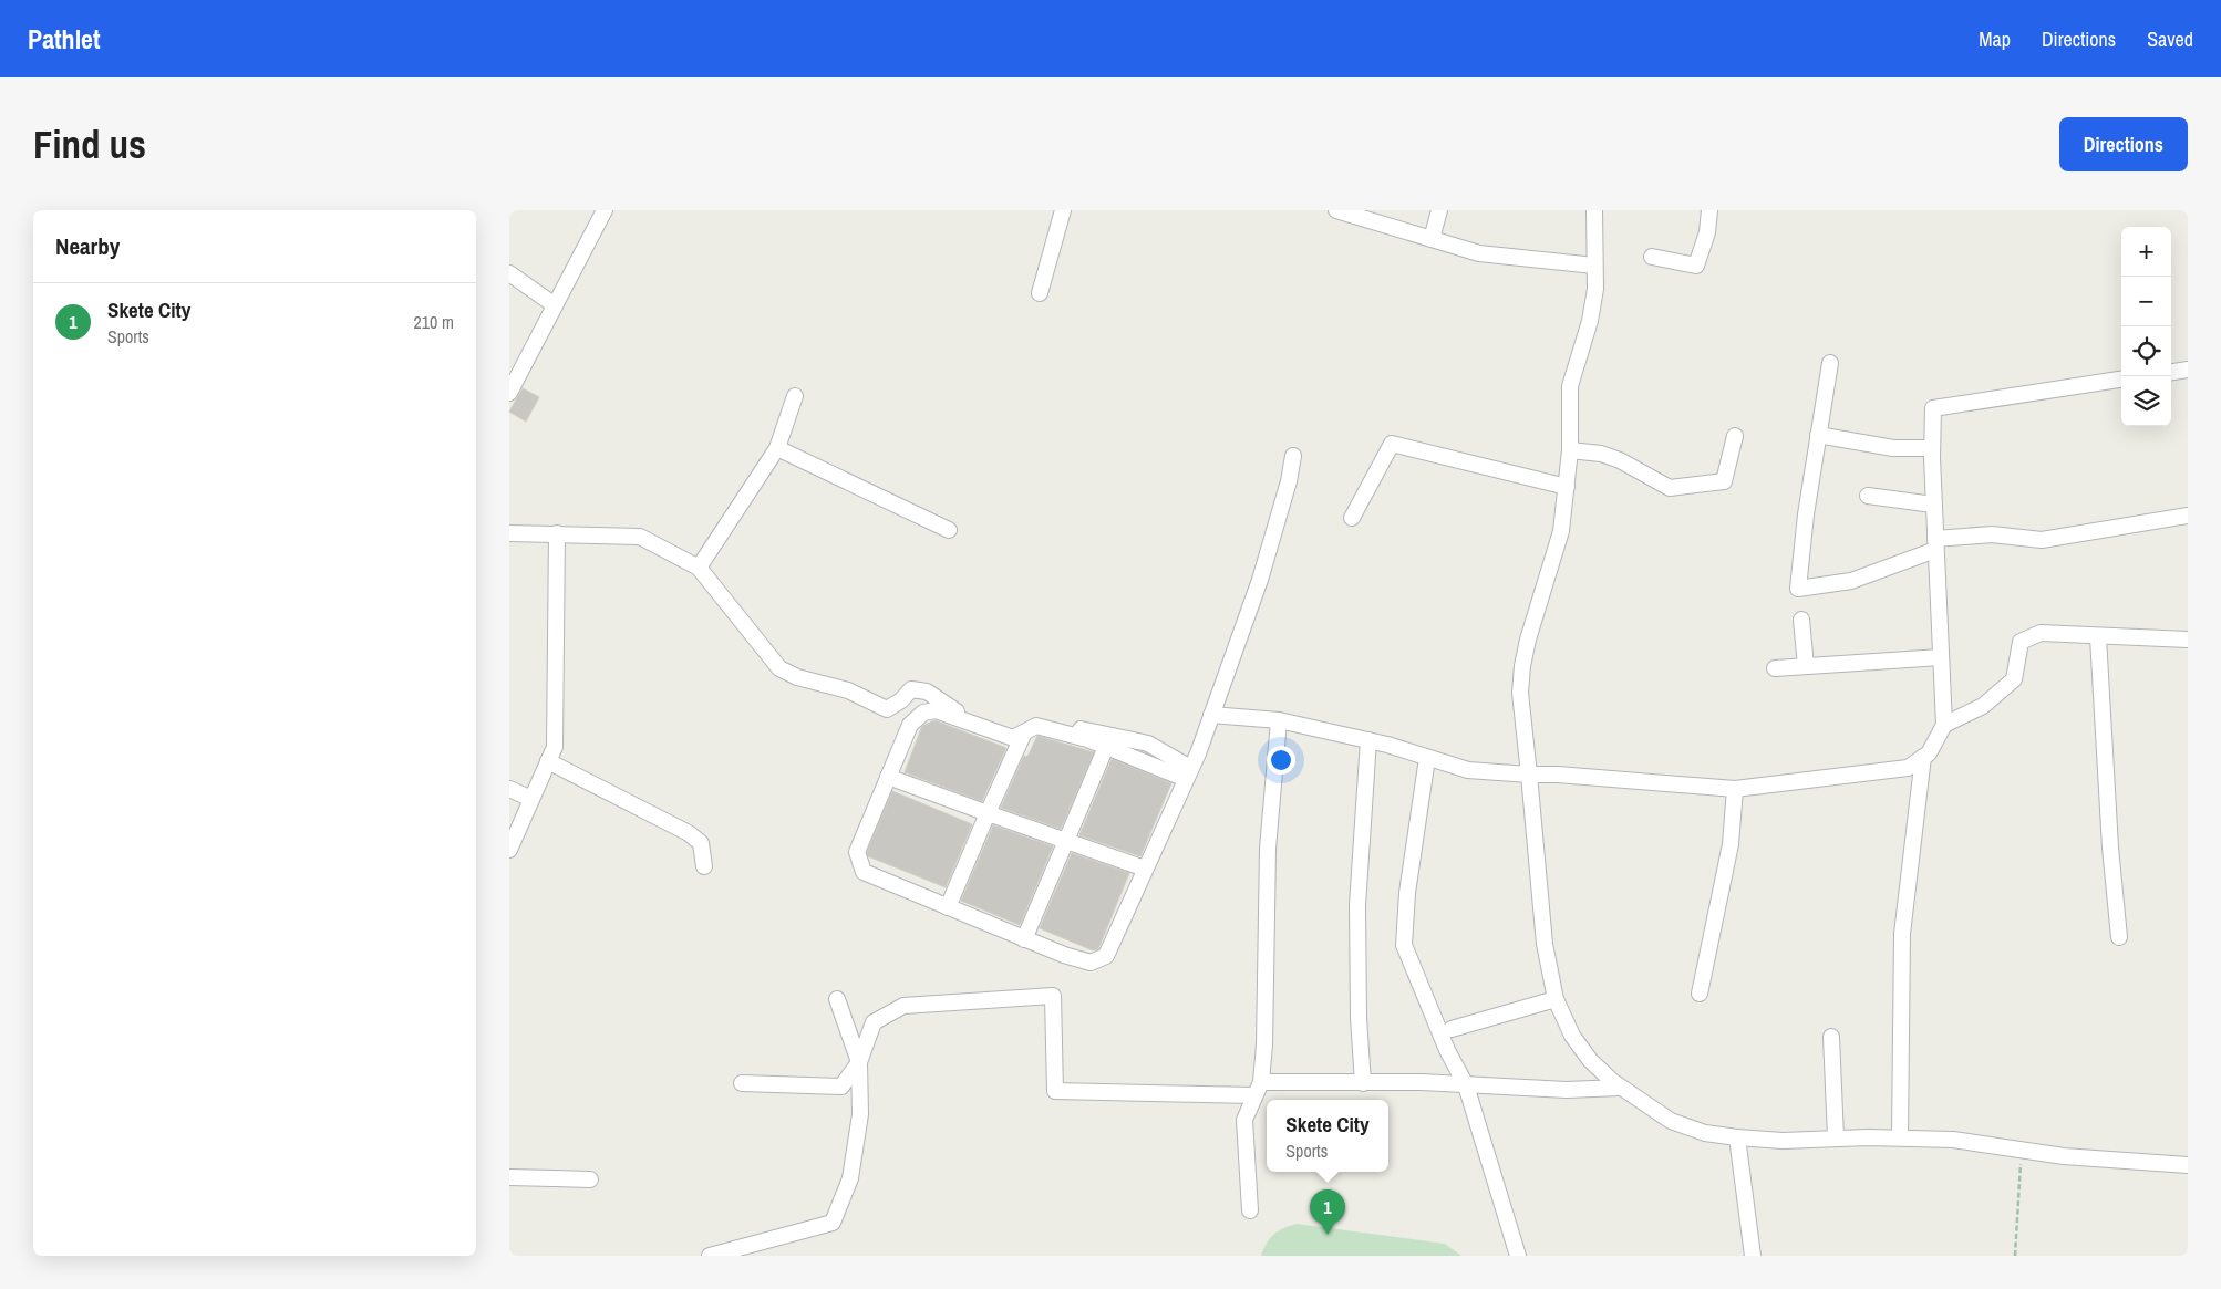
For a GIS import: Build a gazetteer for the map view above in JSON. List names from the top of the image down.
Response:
{
  "page": {
    "header": "Pathlet",
    "nav": ["Map", "Directions", "Saved"],
    "buttons": "Directions",
    "title": "Find us",
    "heading": "Nearby",
    "map_buttons": ["+", "−"],
    "list": [
      {
        "mark": "1",
        "name": "Skete City",
        "note": "Sports",
        "value": "210 m"
      }
    ],
    "popup": ["Skete City", "Sports"],
    "pins": "1"
  }
}
